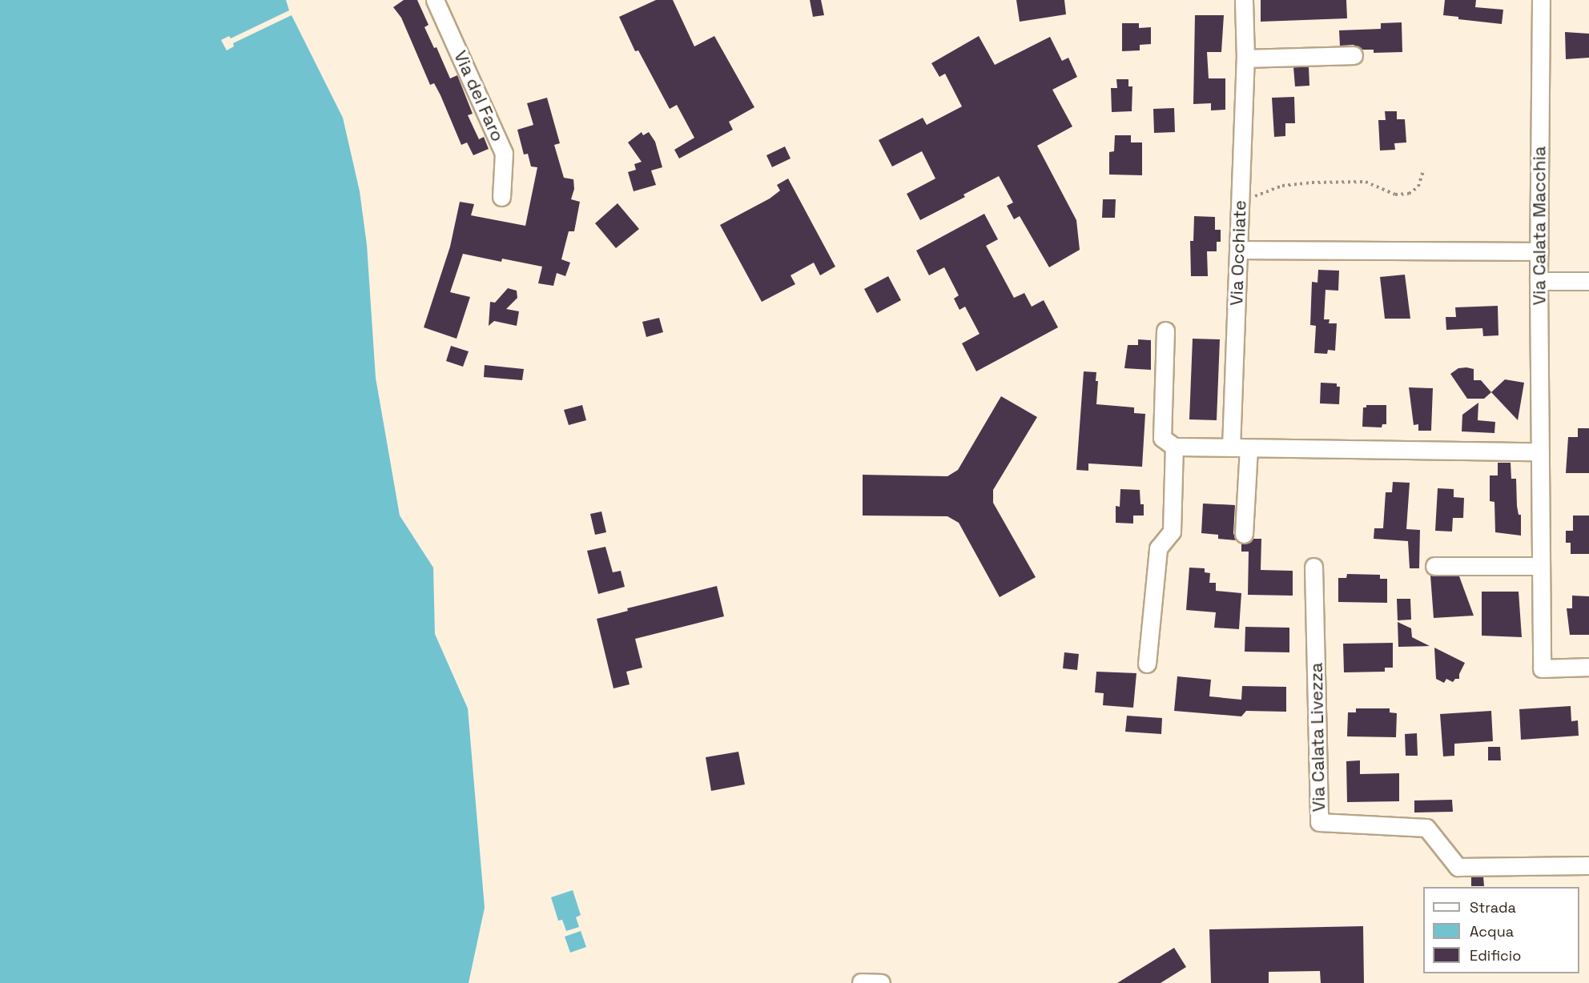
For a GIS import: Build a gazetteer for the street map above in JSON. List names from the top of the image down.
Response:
{
  "streets": {
    "street": [
      "Via del Faro",
      "Via Calata Macchia",
      "Via Occhiate",
      "Via Calata Livezza"
    ]
  },
  "legend": ["Strada", "Acqua", "Edificio"]
}
